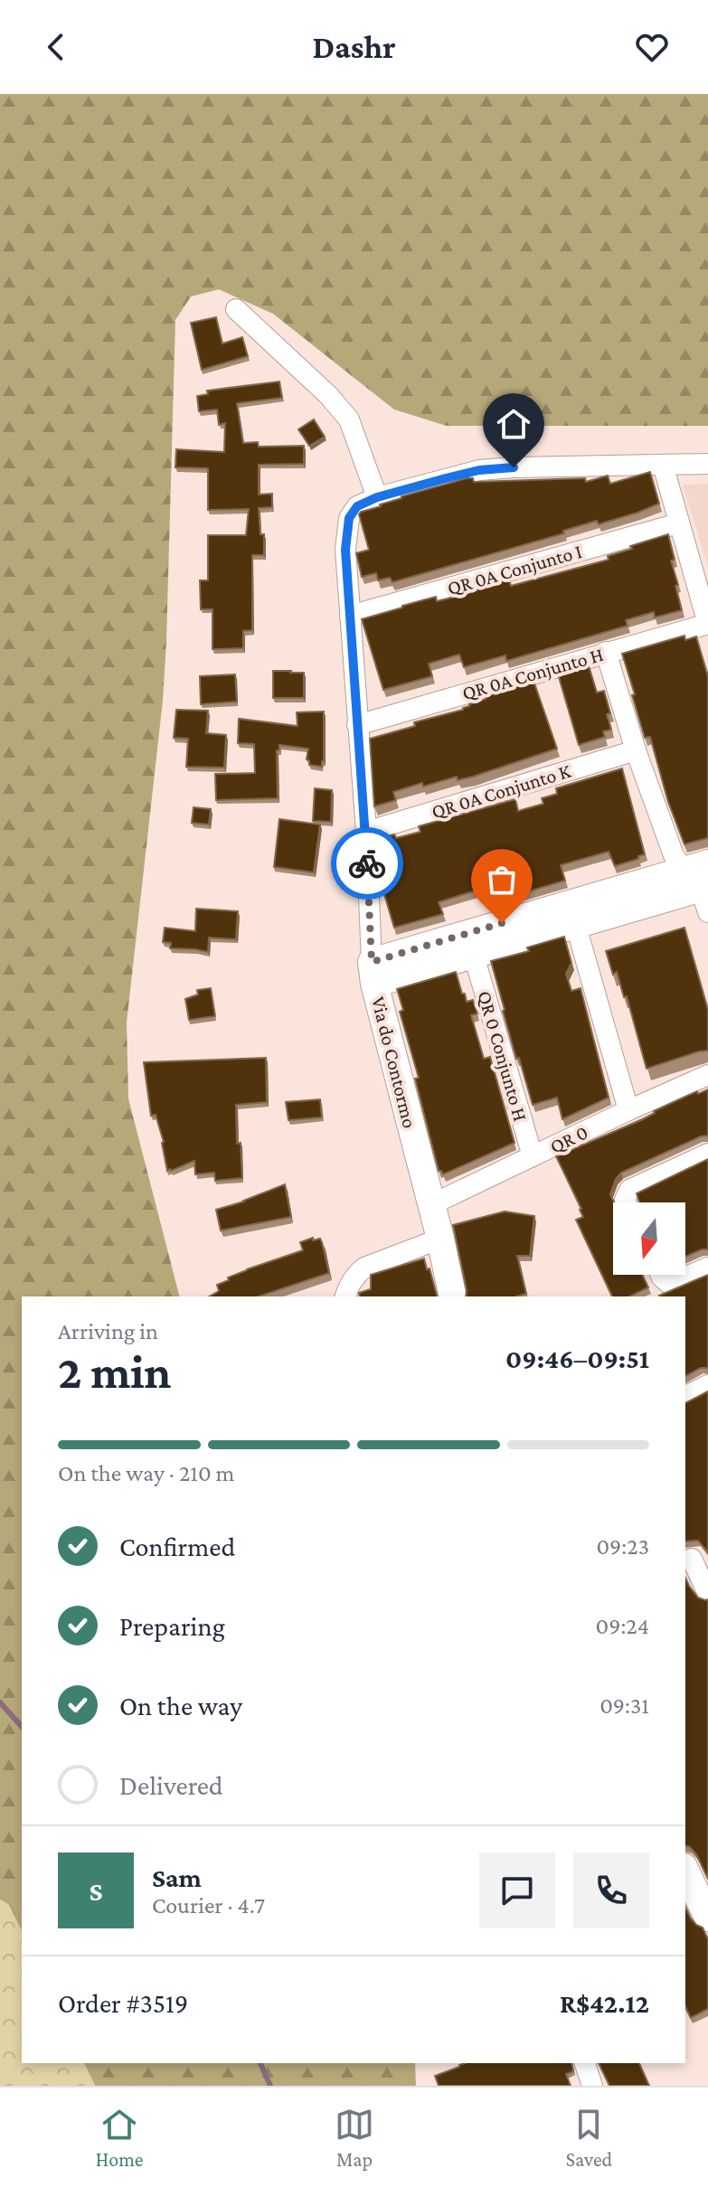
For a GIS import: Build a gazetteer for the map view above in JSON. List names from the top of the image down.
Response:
{
  "streets": {
    "street": [
      "QR 0A Conjunto I",
      "QR 0A Conjunto H",
      "QR 0A Conjunto K",
      "QR 0 Conjunto H",
      "Via do Contormo",
      "QR 0"
    ]
  },
  "crossings": [
    ["QR 0A Conjunto I", "Via do Contormo"],
    ["QR 0A Conjunto H", "Via do Contormo"],
    ["QR 0A Conjunto K", "Via do Contormo"],
    ["QR 0 Conjunto H", "QR 0"],
    ["Via do Contormo", "QR 0"]
  ],
  "north": "bottom",
  "page": {
    "header": "Dashr",
    "heading": ["2 min", "Arriving in", "09:46–09:51"],
    "panel": [
      "Sam",
      "Courier · 4.7",
      "Order #3519",
      "R$42.12"
    ],
    "bar": "On the way · 210 m",
    "list": [
      ["Confirmed", "09:23"],
      ["Preparing", "09:24"],
      ["On the way", "09:31"],
      "Delivered"
    ],
    "round": "S",
    "tabs": ["Home", "Map", "Saved"]
  }
}
